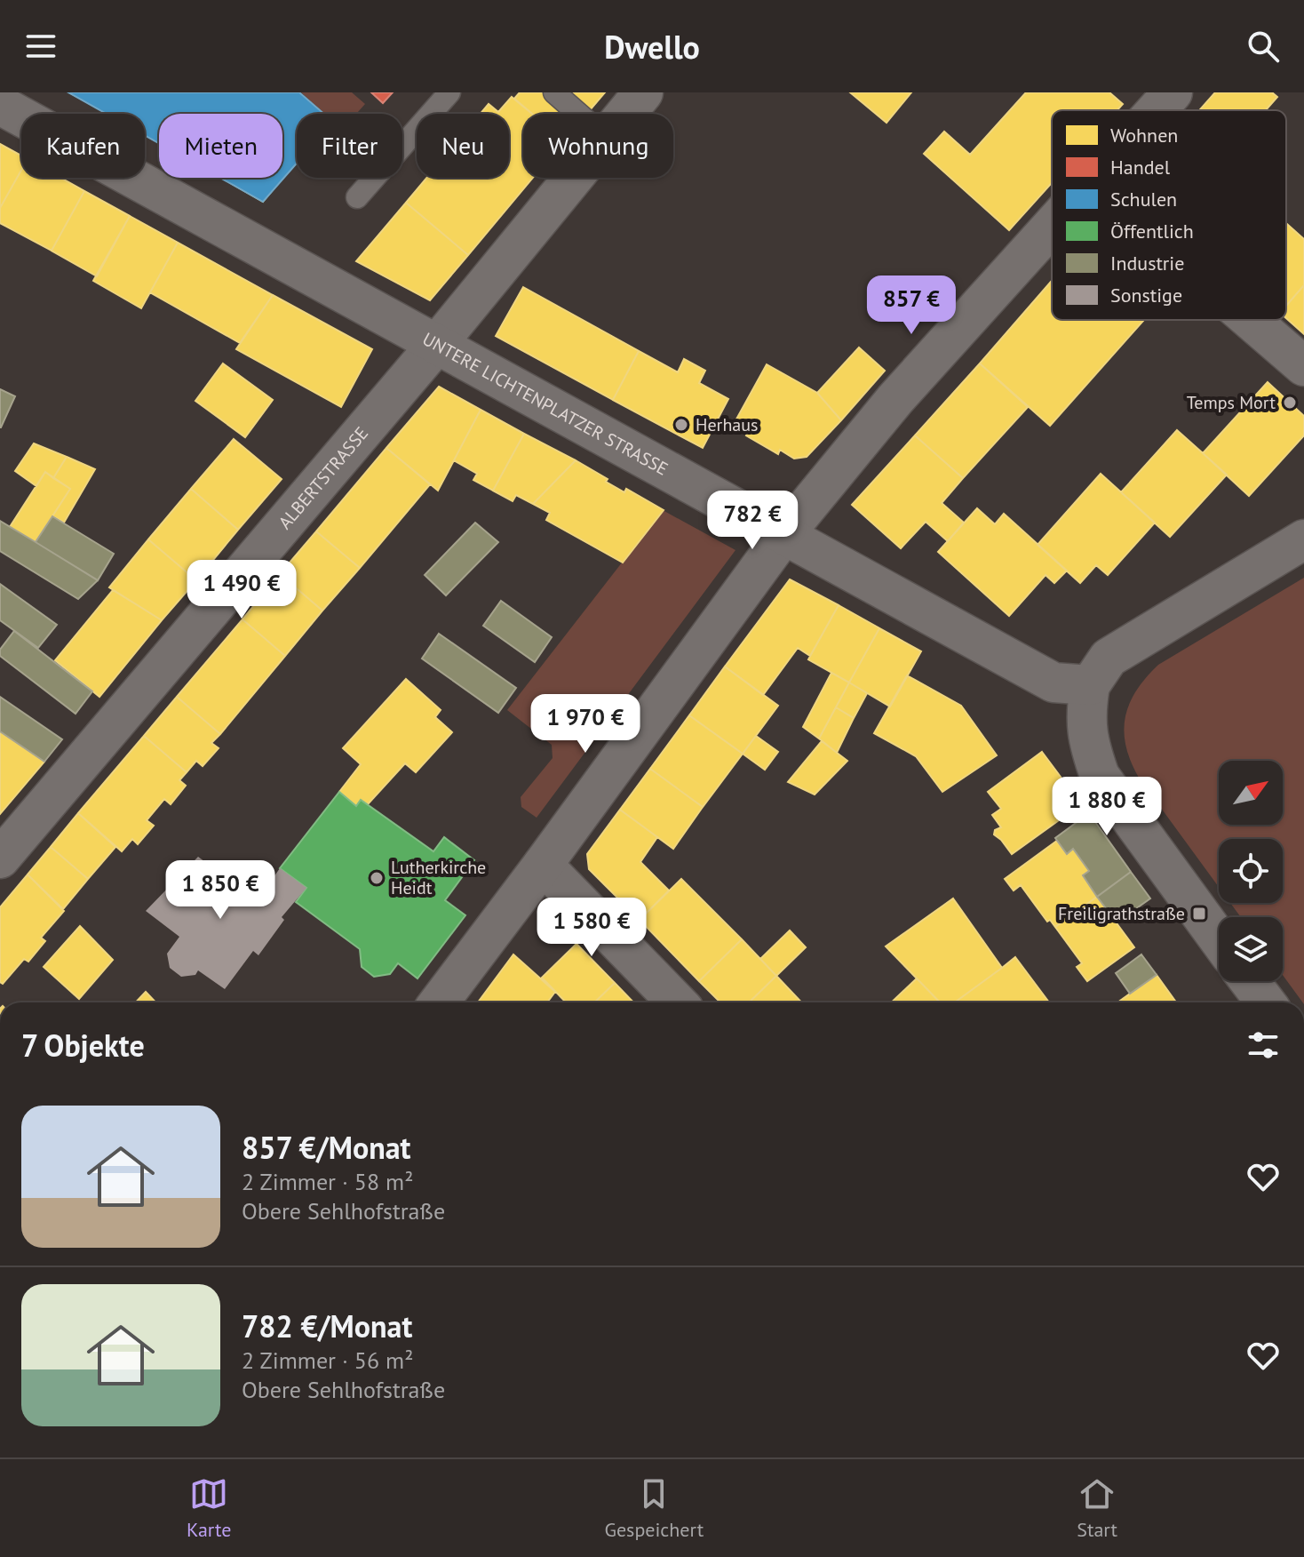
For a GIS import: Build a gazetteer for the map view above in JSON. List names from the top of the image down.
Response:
{
  "streets": {
    "street": ["UNTERE LICHTENPLATZER STRASSE", "ALBERTSTRASSE"]
  },
  "crossings": [
    ["UNTERE LICHTENPLATZER STRASSE", "ALBERTSTRASSE"]
  ],
  "places": {
    "other": ["Temps Mort", "Herhaus", "Lutherkirche Heidt"],
    "transit": ["Freiligrathstraße"]
  },
  "legend": [
    "Wohnen",
    "Handel",
    "Schulen",
    "Öffentlich",
    "Industrie",
    "Sonstige"
  ],
  "north": "top right",
  "page": {
    "header": "Dwello",
    "chip": [
      "Kaufen",
      "Mieten",
      "Filter",
      "Neu",
      "Wohnung"
    ],
    "price": [
      "857 €",
      "782 €",
      "1 490 €",
      "1 970 €",
      "1 880 €",
      "1 850 €",
      "1 580 €"
    ],
    "heading": "7 Objekte",
    "list": [
      {
        "name": "857 €/Monat",
        "note": "2 Zimmer · 58 m² · Obere Sehlhofstraße"
      },
      {
        "name": "782 €/Monat",
        "note": "2 Zimmer · 56 m² · Obere Sehlhofstraße"
      }
    ],
    "tabs": ["Karte", "Gespeichert", "Start"]
  }
}
